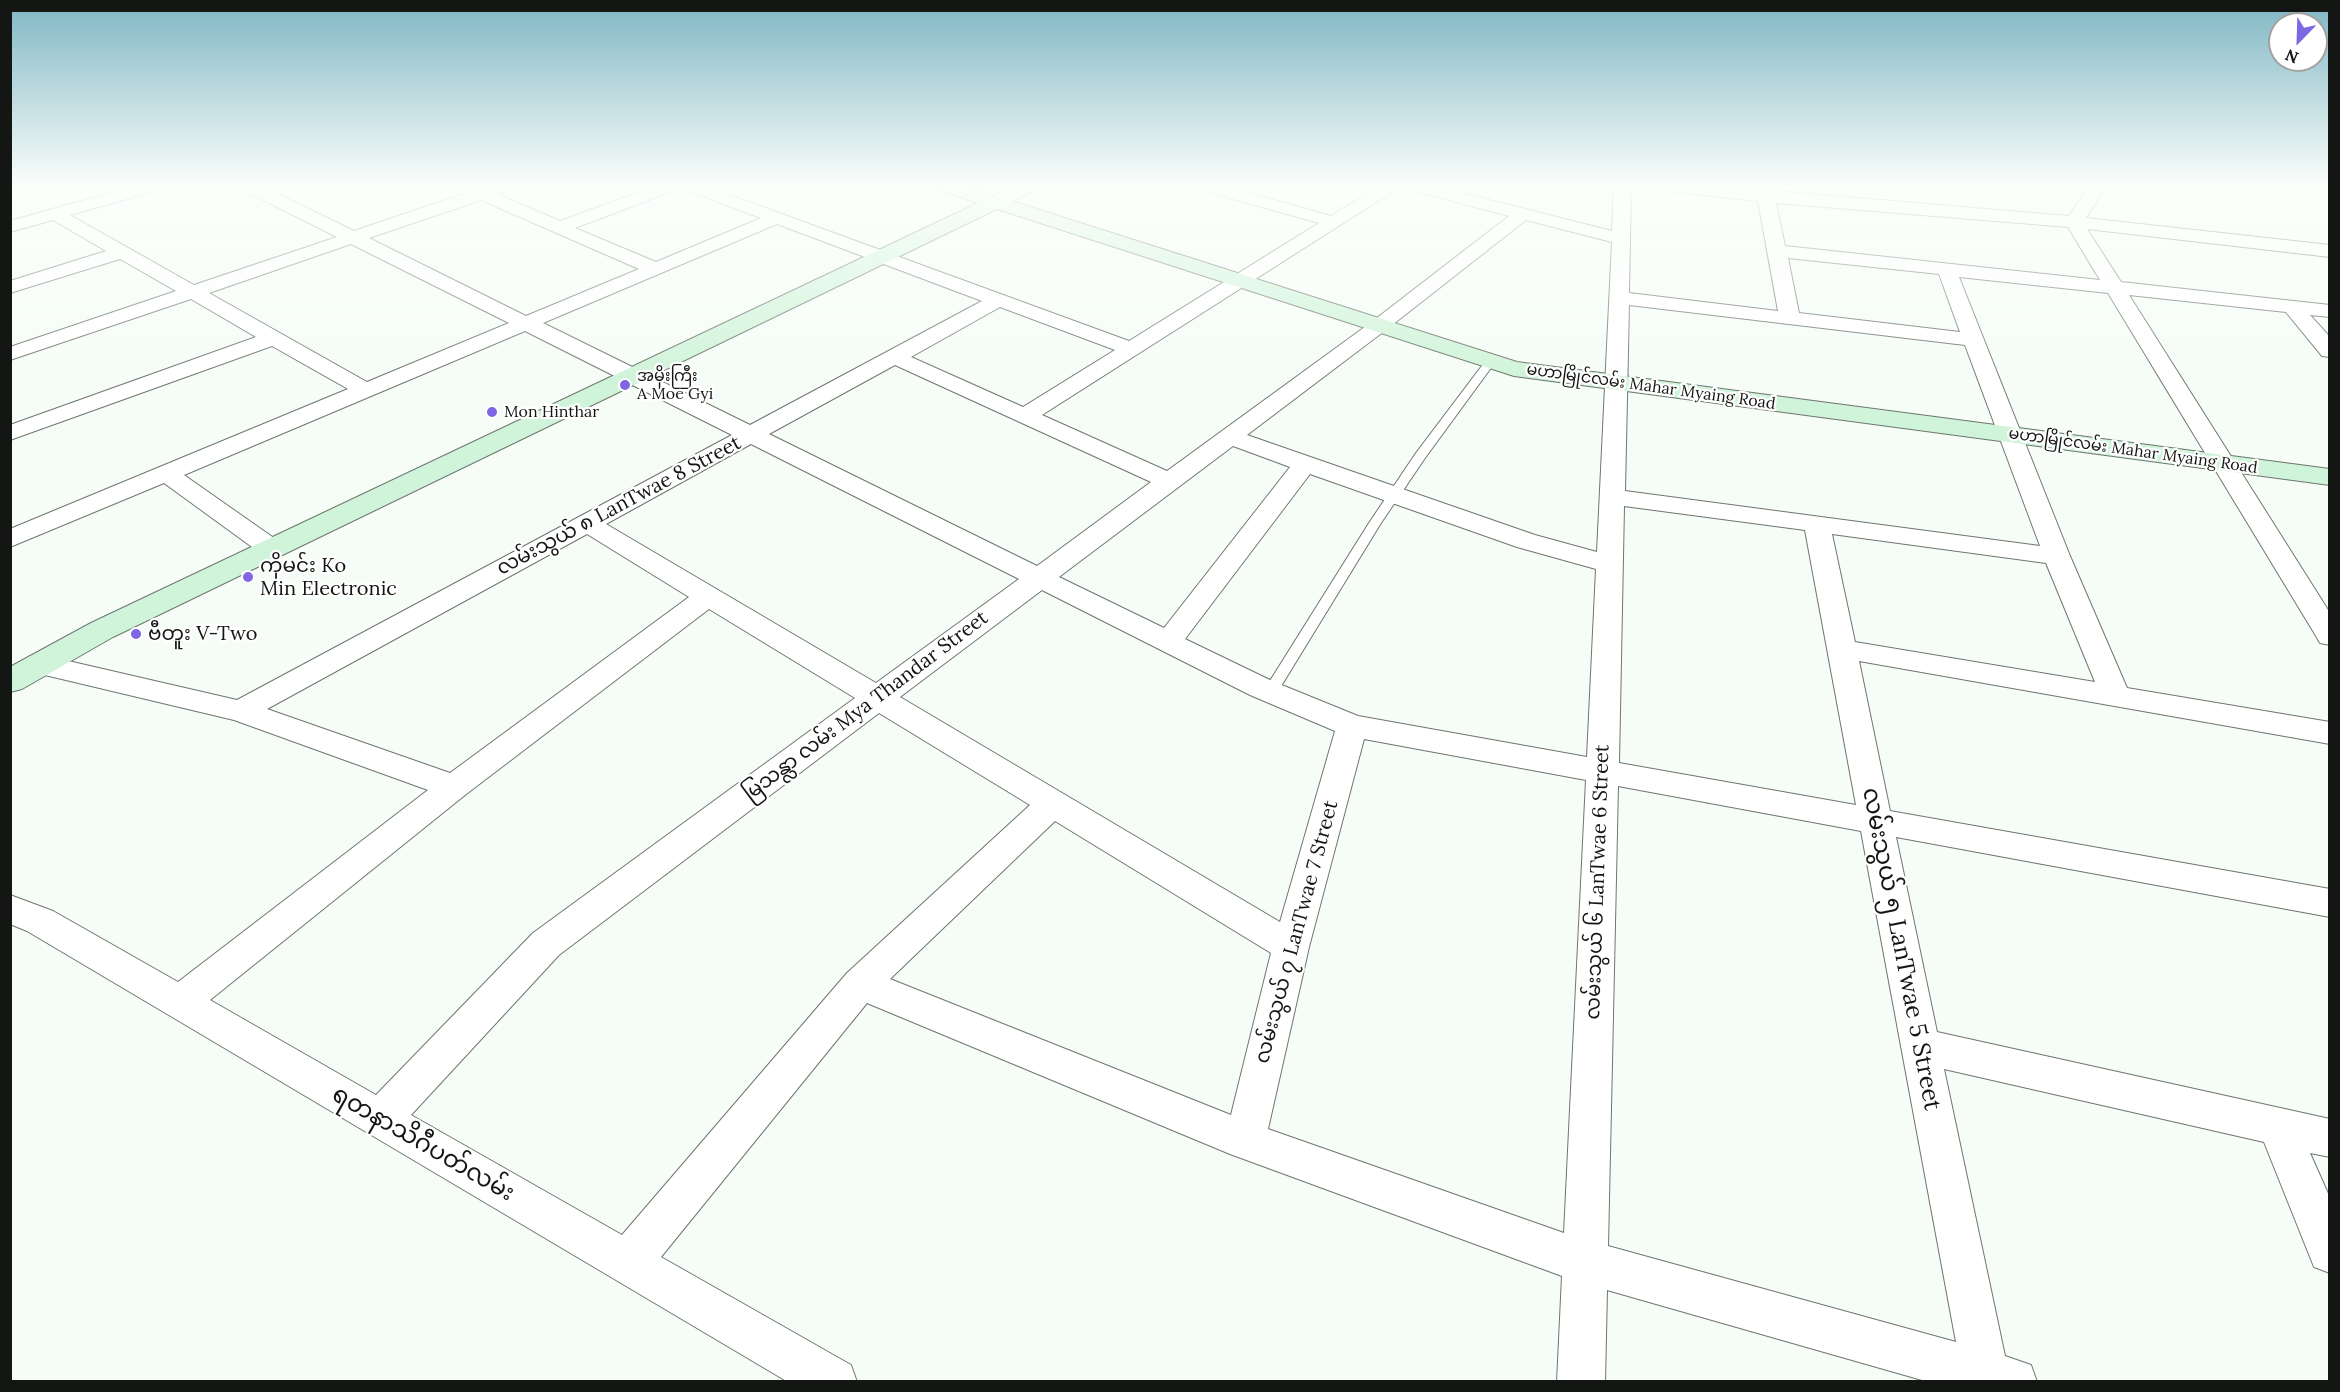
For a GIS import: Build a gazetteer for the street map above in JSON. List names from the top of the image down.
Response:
{
  "streets": {
    "street": [
      "မဟာမြိုင်လမ်း Mahar Myaing Road",
      "လမ်းသွယ် ၈ LanTwae 8 Street",
      "မြသန္လာ လမ်း Mya Thandar Street",
      "လမ်းသွယ် ၆ LanTwae 6 Street",
      "လမ်းသွယ် ၇ LanTwae 7 Street",
      "လမ်းသွယ် ၅ LanTwae 5 Street",
      "ရတနာသိဂီပတ်လမ်း"
    ]
  },
  "crossings": [
    ["မဟာမြိုင်လမ်း Mahar Myaing Road", "မြသန္လာ လမ်း Mya Thandar Street"],
    ["မဟာမြိုင်လမ်း Mahar Myaing Road", "လမ်းသွယ် ၆ LanTwae 6 Street"],
    ["မြသန္လာ လမ်း Mya Thandar Street", "ရတနာသိဂီပတ်လမ်း"]
  ],
  "places": [
    "အမိုးကြီး A Moe Gyi",
    "Mon Hinthar",
    "ကိုမင်း Ko Min Electronic",
    "ဗီတူး V-Two"
  ],
  "north": "bottom left"
}
